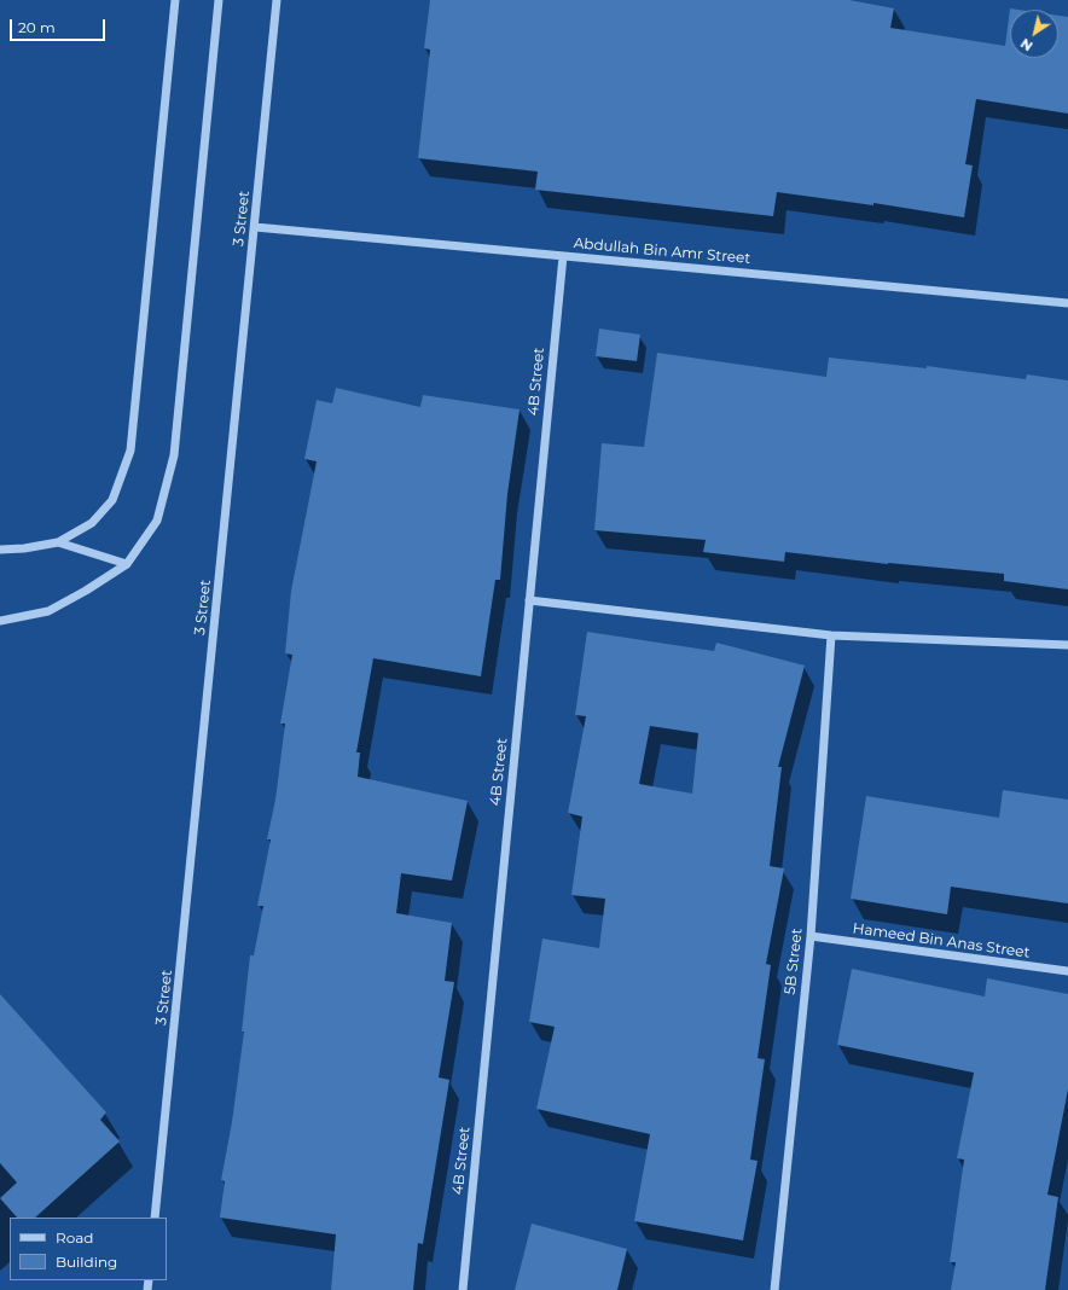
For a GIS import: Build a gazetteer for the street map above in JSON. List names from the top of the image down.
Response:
{
  "streets": {
    "street": [
      "3 Street",
      "Abdullah Bin Amr Street",
      "4B Street",
      "Hameed Bin Anas Street",
      "5B Street"
    ]
  },
  "crossings": [
    ["3 Street", "Abdullah Bin Amr Street"],
    ["Abdullah Bin Amr Street", "4B Street"],
    ["Hameed Bin Anas Street", "5B Street"]
  ],
  "legend": ["Road", "Building"],
  "scale_bar": "20 m",
  "north": "bottom left"
}
